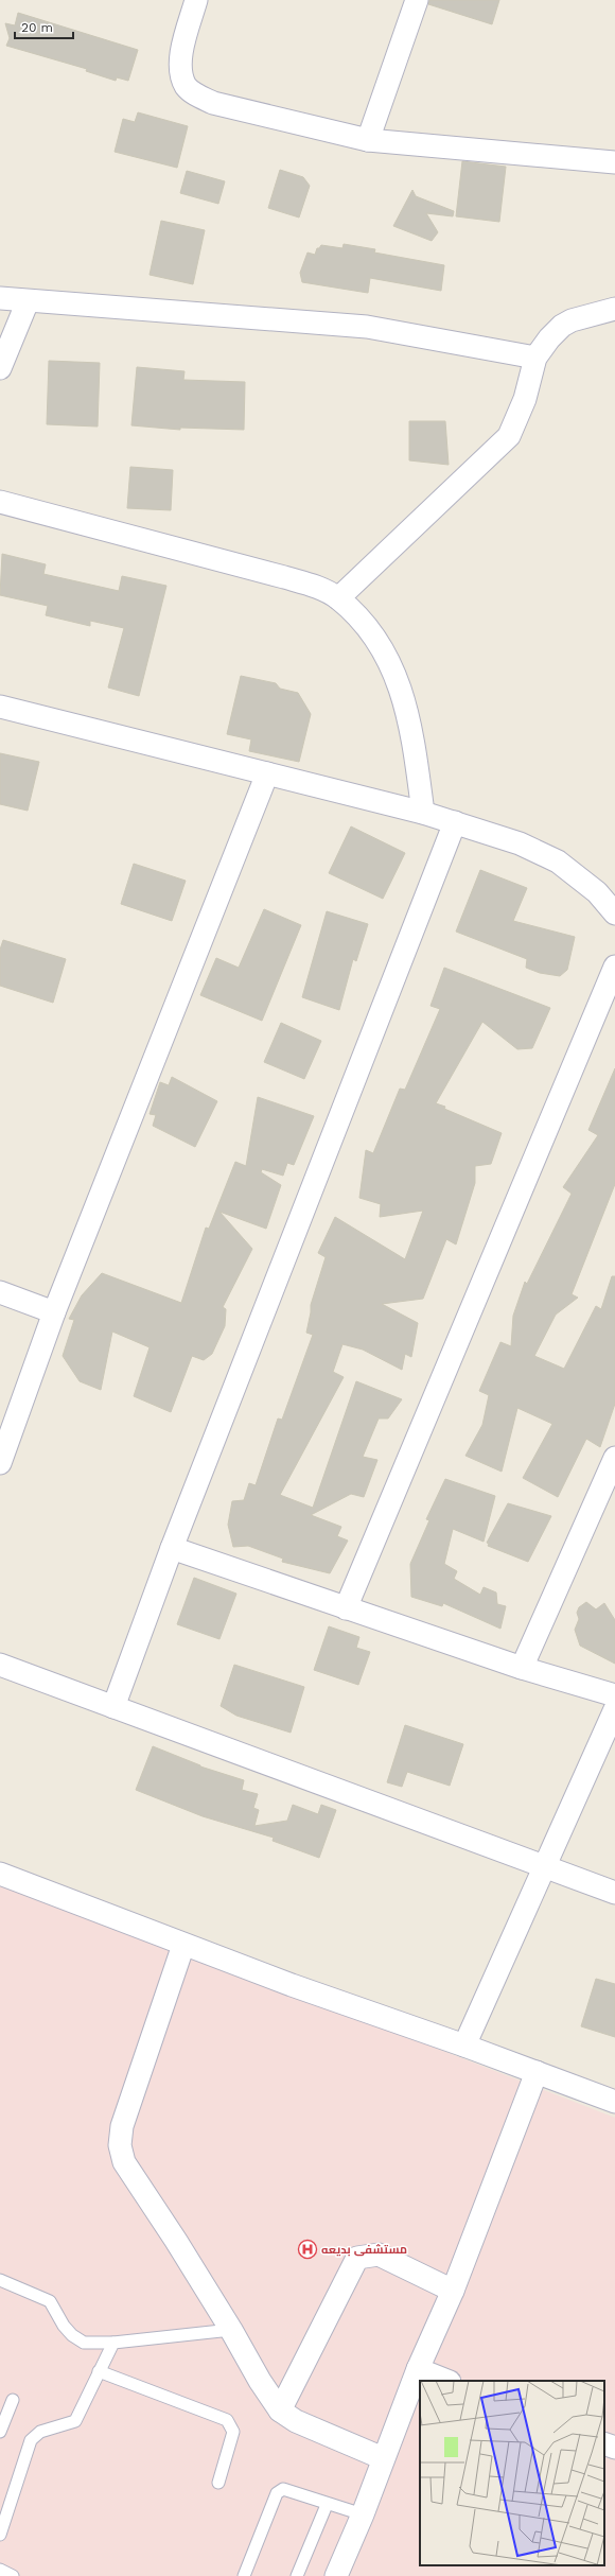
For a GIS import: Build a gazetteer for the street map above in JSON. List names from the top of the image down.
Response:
{
  "places": {
    "hospital": ["مستشفى بديعه"]
  },
  "scale_bar": "20 m"
}
